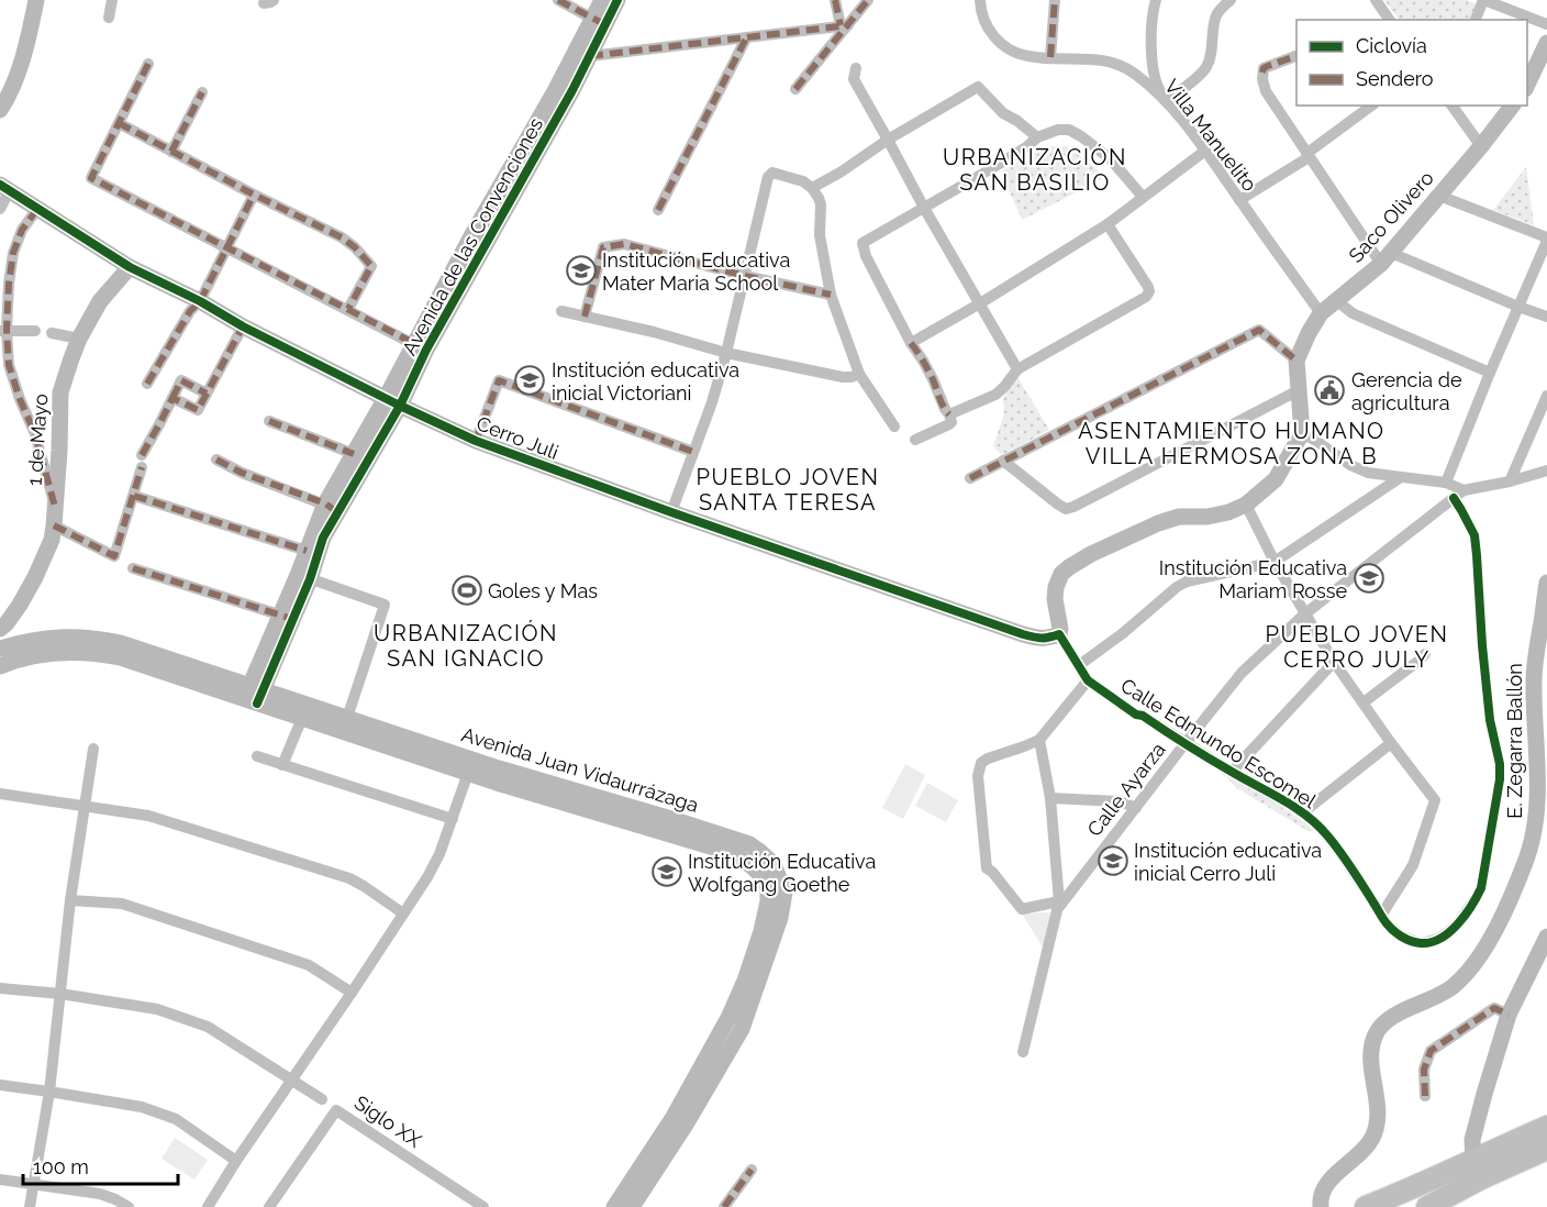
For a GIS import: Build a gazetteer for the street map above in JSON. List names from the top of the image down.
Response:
{
  "streets": {
    "street": [
      "Villa Manuelito",
      "Saco Olivero",
      "Avenida de las Convenciones",
      "Cerro Juli",
      "1 de Mayo",
      "E. Zegarra Ballón",
      "Calle Edmundo Escomel",
      "Avenida Juan Vidaurrázaga",
      "Calle Ayarza",
      "Siglo XX"
    ]
  },
  "crossings": [
    ["Villa Manuelito", "Saco Olivero"],
    ["Avenida de las Convenciones", "Cerro Juli"],
    ["Avenida de las Convenciones", "Avenida Juan Vidaurrázaga"],
    ["Cerro Juli", "1 de Mayo"],
    ["Cerro Juli", "Calle Edmundo Escomel"],
    ["1 de Mayo", "Avenida Juan Vidaurrázaga"],
    ["Calle Edmundo Escomel", "Calle Ayarza"]
  ],
  "districts": [
    "URBANIZACIÓN SAN BASILIO",
    "ASENTAMIENTO HUMANO VILLA HERMOSA ZONA B",
    "PUEBLO JOVEN SANTA TERESA",
    "URBANIZACIÓN SAN IGNACIO",
    "PUEBLO JOVEN CERRO JULY"
  ],
  "places": {
    "school or university": [
      "Institución Educativa Mater Maria School",
      "Institución educativa inicial Victoriani",
      "Institución Educativa Mariam Rosse",
      "Institución educativa inicial Cerro Juli",
      "Institución Educativa Wolfgang Goethe"
    ],
    "public building": ["Gerencia de agricultura"],
    "sports": ["Goles y Mas"]
  },
  "legend": ["Ciclovía", "Sendero"],
  "scale_bar": "100 m"
}
